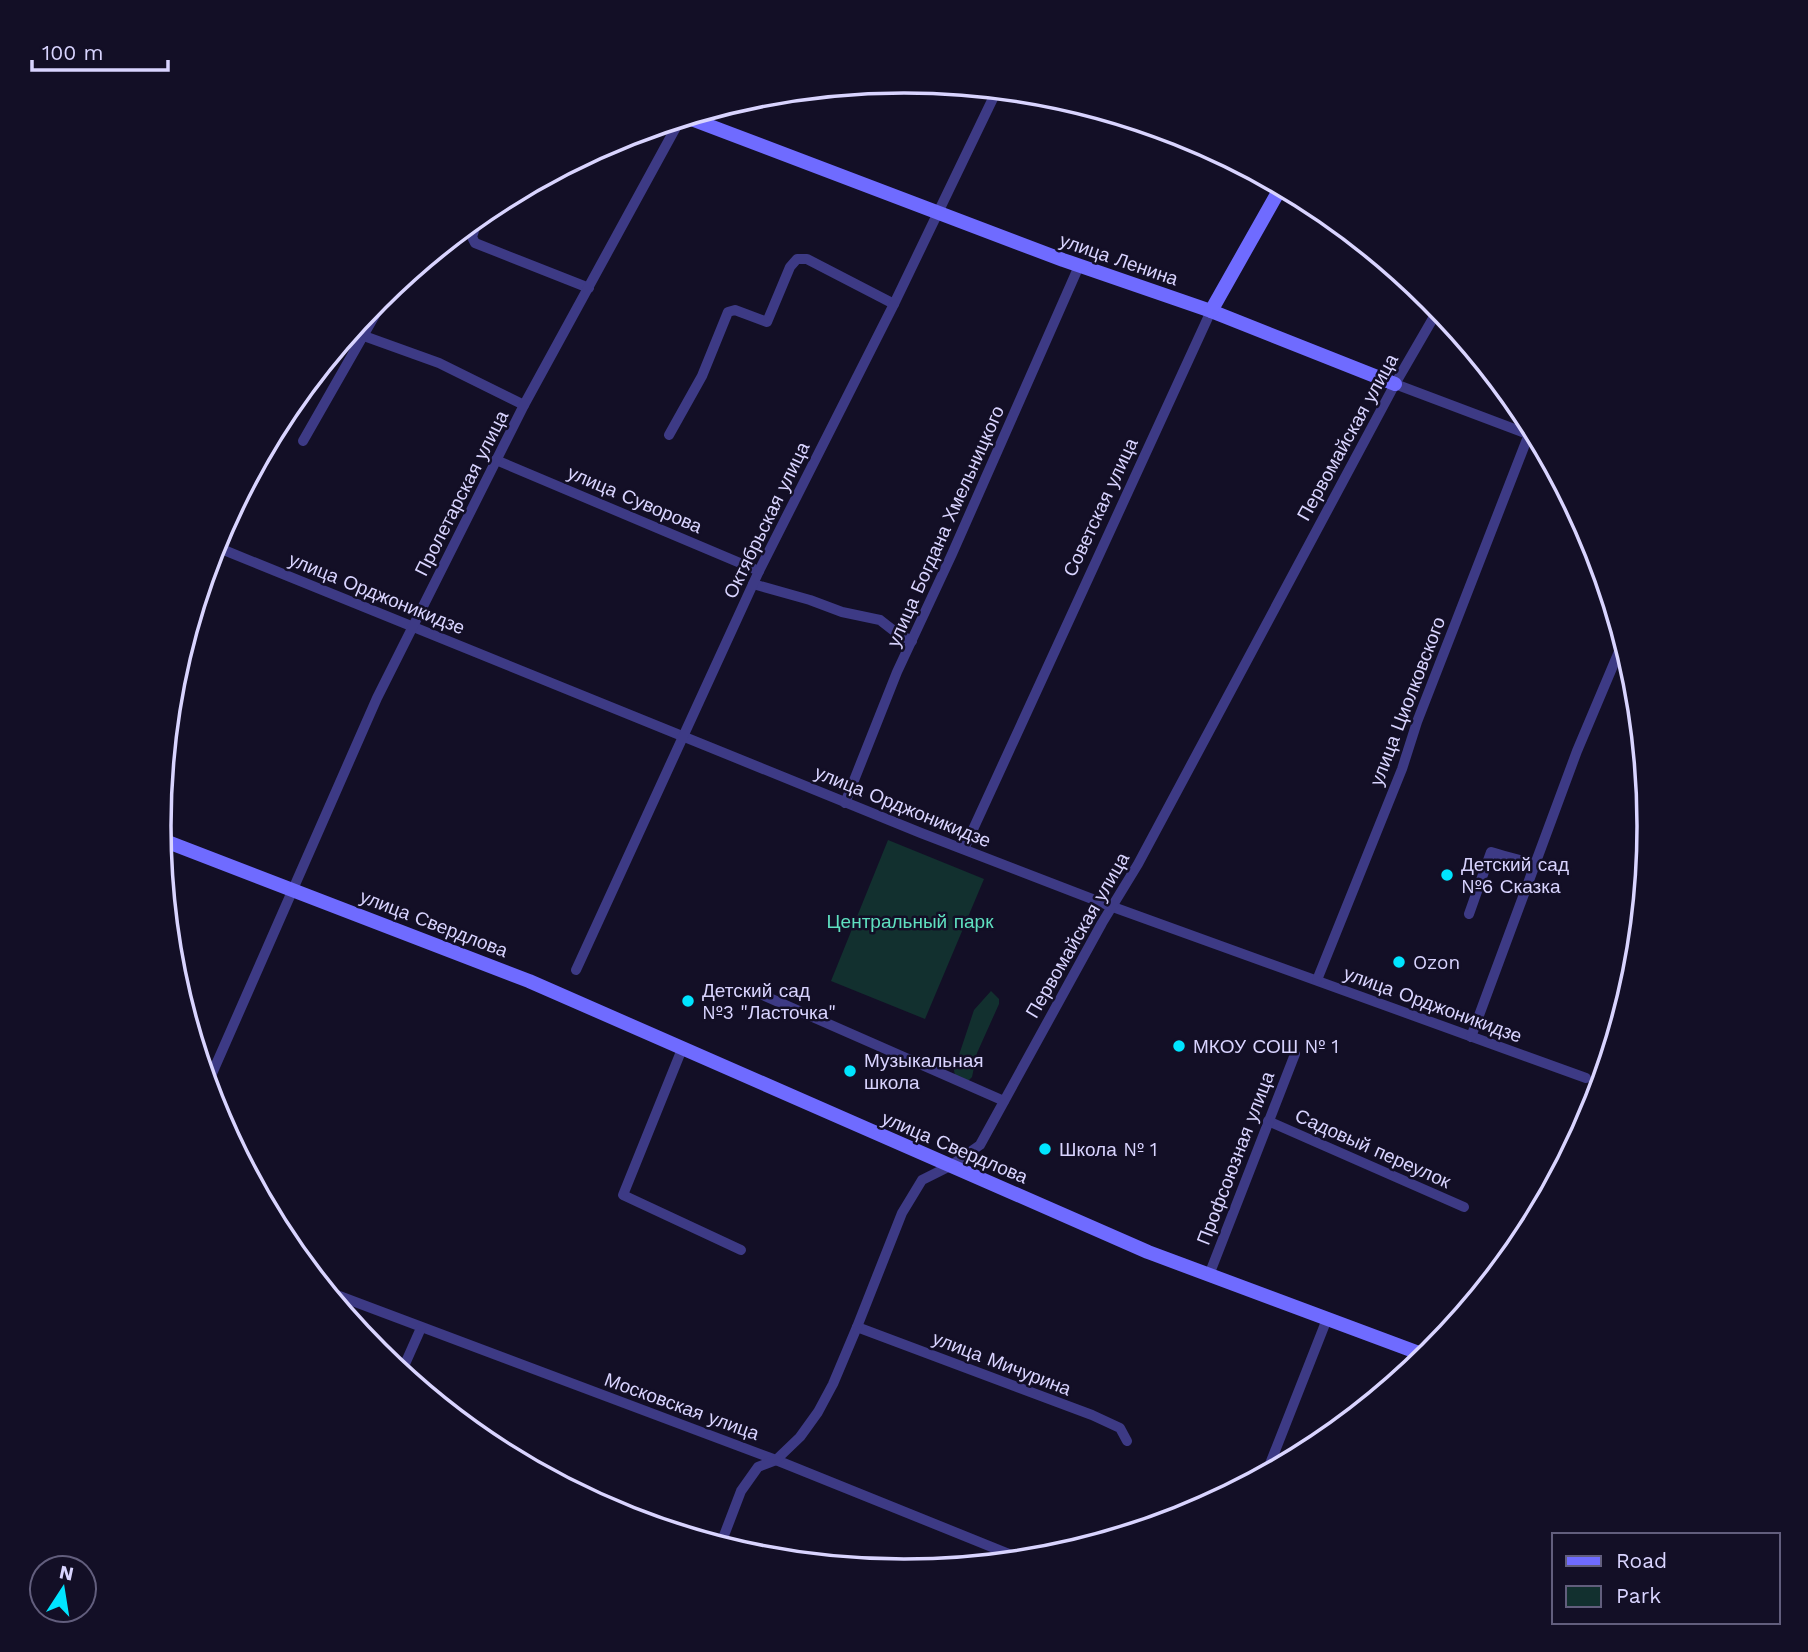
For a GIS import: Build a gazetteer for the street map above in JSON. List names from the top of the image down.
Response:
{
  "streets": {
    "street": [
      "улица Ленина",
      "Первомайская улица",
      "Пролетарская улица",
      "улица Суворова",
      "Советская улица",
      "Октябрьская улица",
      "улица Богдана Хмельницкого",
      "улица Орджоникидзе",
      "улица Циолковского",
      "улица Свердлова",
      "Садовый переулок",
      "Профсоюзная улица",
      "улица Мичурина",
      "Московская улица"
    ]
  },
  "crossings": [
    ["улица Ленина", "Первомайская улица"],
    ["улица Ленина", "Советская улица"],
    ["улица Ленина", "Октябрьская улица"],
    ["улица Ленина", "улица Богдана Хмельницкого"],
    ["Первомайская улица", "улица Орджоникидзе"],
    ["Первомайская улица", "улица Свердлова"],
    ["Первомайская улица", "улица Мичурина"],
    ["Первомайская улица", "Московская улица"],
    ["Пролетарская улица", "улица Суворова"],
    ["Пролетарская улица", "улица Орджоникидзе"],
    ["Пролетарская улица", "улица Свердлова"],
    ["улица Суворова", "Октябрьская улица"],
    ["Советская улица", "улица Орджоникидзе"],
    ["Октябрьская улица", "улица Орджоникидзе"],
    ["улица Богдана Хмельницкого", "улица Орджоникидзе"],
    ["улица Орджоникидзе", "улица Циолковского"],
    ["улица Свердлова", "Профсоюзная улица"],
    ["Садовый переулок", "Профсоюзная улица"]
  ],
  "parks": ["Центральный парк"],
  "places": [
    "Детский сад №6 Сказка",
    "Ozon",
    "Детский сад №3 \"Ласточка\"",
    "МКОУ СОШ № 1",
    "Музыкальная школа",
    "Школа № 1"
  ],
  "legend": ["Road", "Park"],
  "scale_bar": "100 m",
  "north": "top"
}
